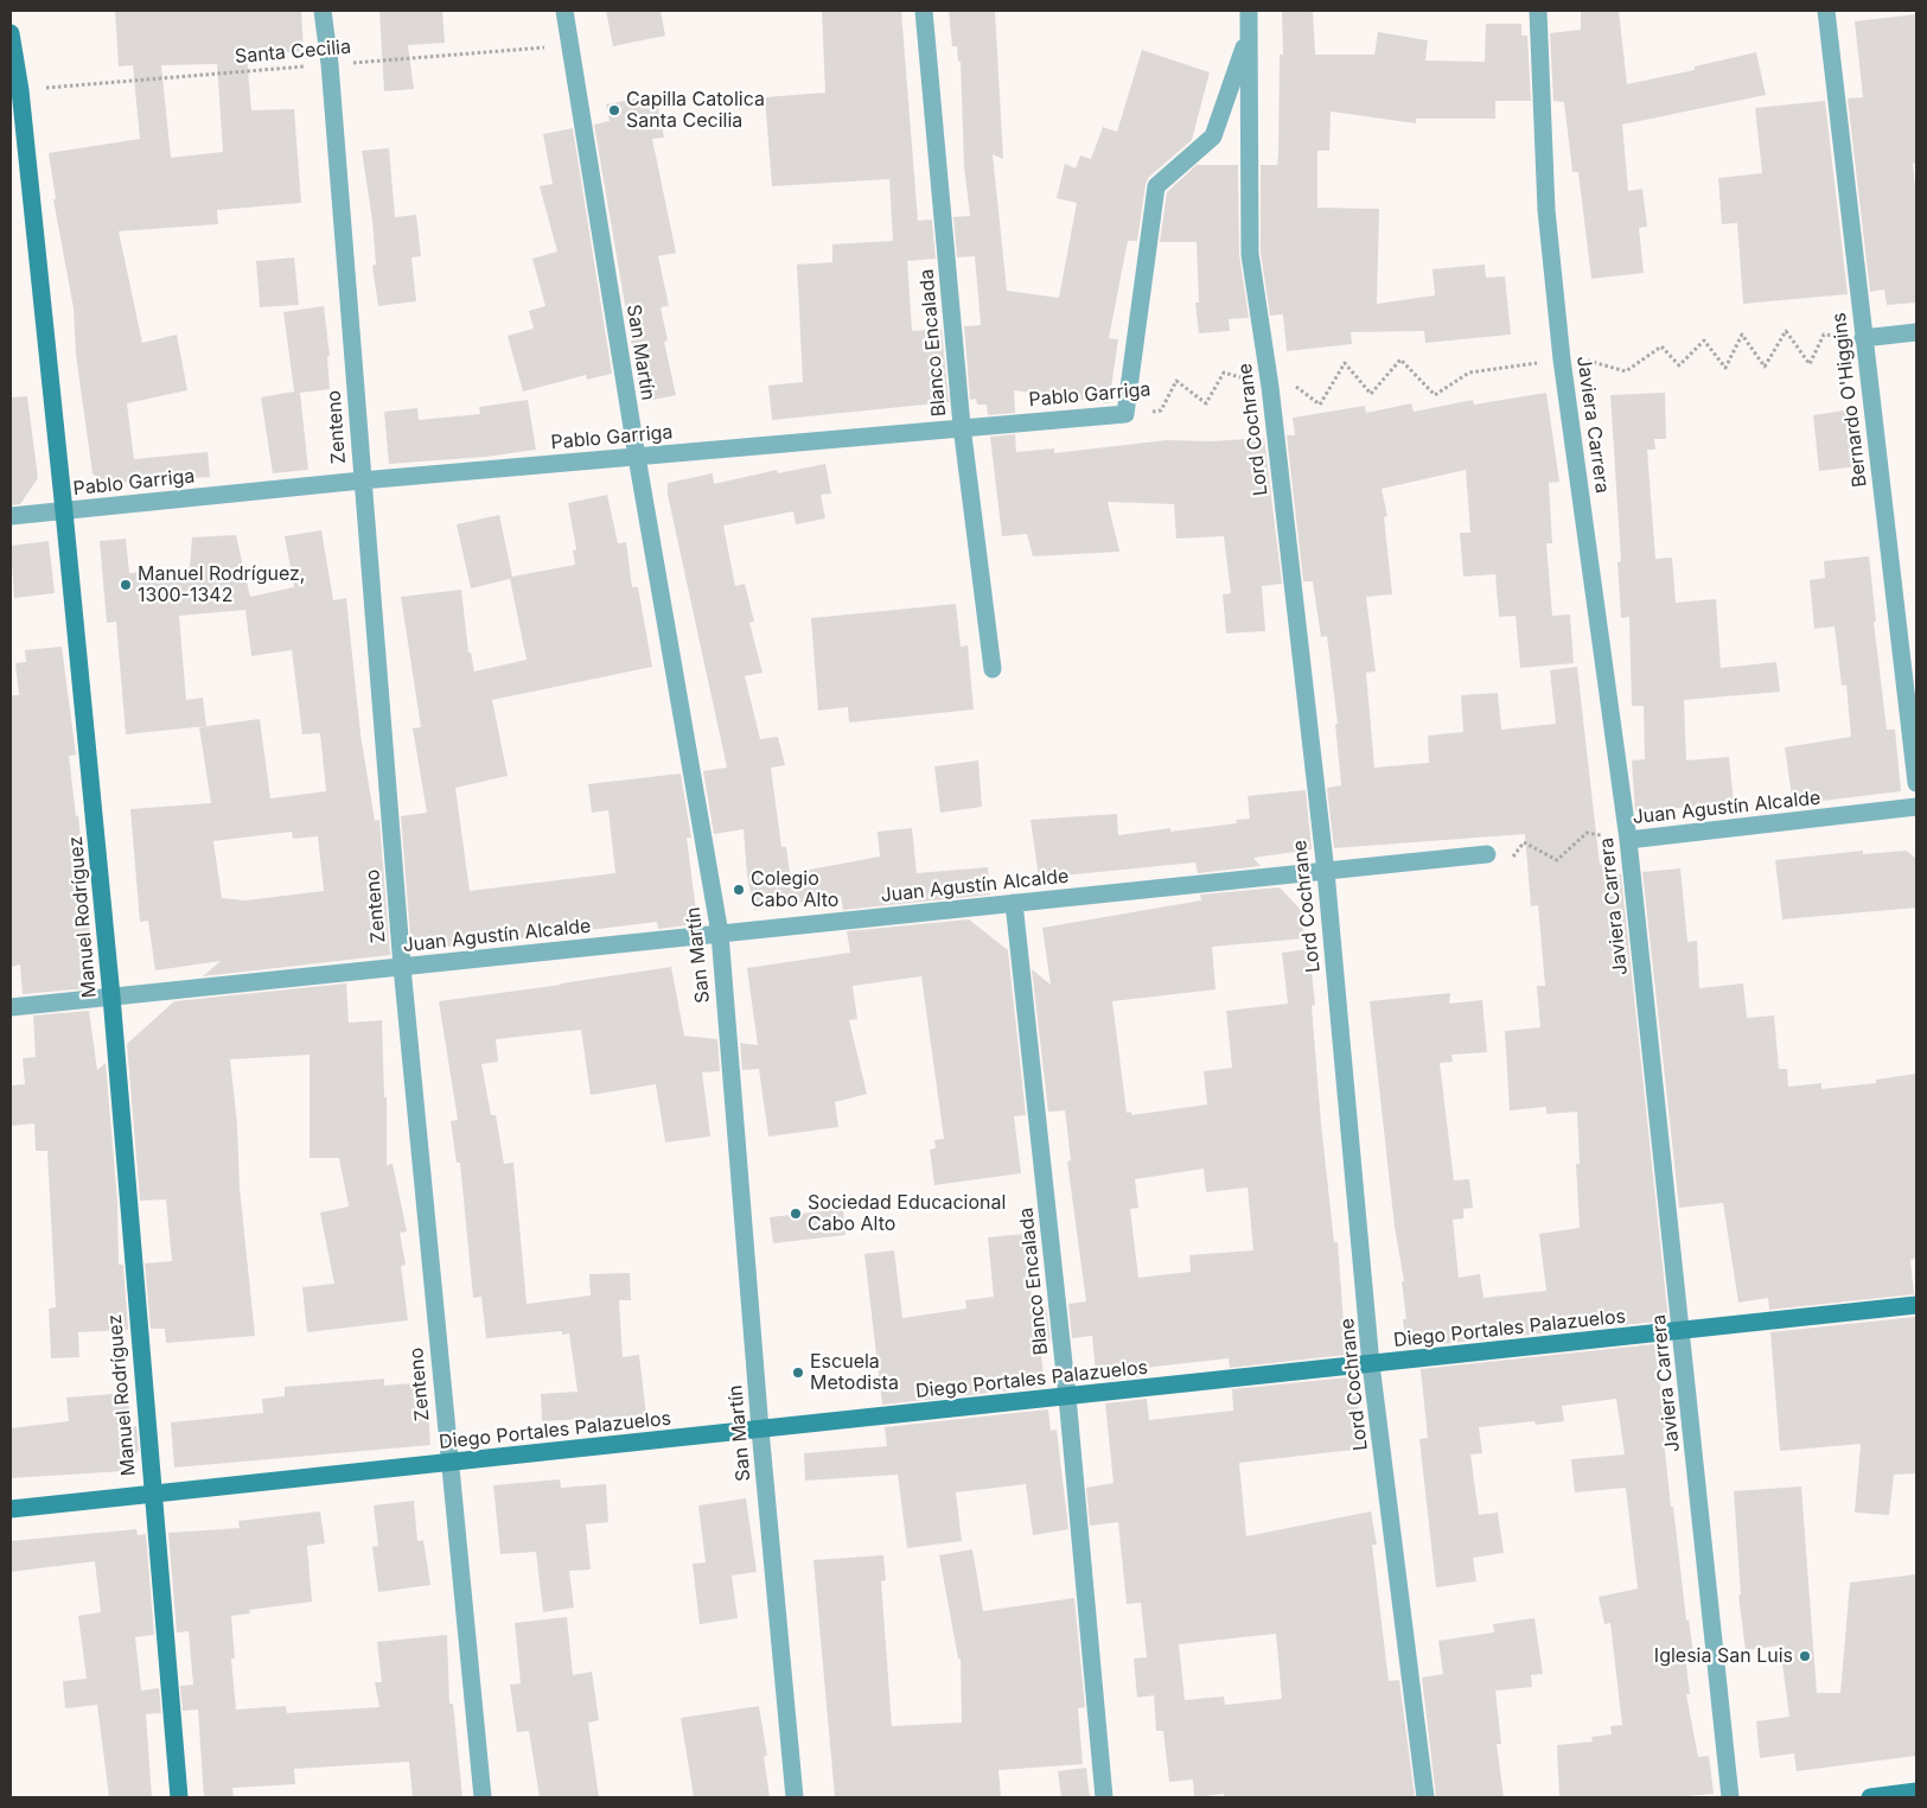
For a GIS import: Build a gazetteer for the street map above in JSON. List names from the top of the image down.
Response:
{
  "streets": {
    "street": [
      "Blanco Encalada",
      "San Martín",
      "Pablo Garriga",
      "Bernardo O'Higgins",
      "Javiera Carrera",
      "Zenteno",
      "Lord Cochrane",
      "Juan Agustín Alcalde",
      "Manuel Rodríguez",
      "Diego Portales Palazuelos"
    ],
    "path": ["Santa Cecilia"]
  },
  "crossings": [
    ["Santa Cecilia", "San Martín"],
    ["Santa Cecilia", "Zenteno"],
    ["Santa Cecilia", "Manuel Rodríguez"],
    ["Blanco Encalada", "Pablo Garriga"],
    ["Blanco Encalada", "Juan Agustín Alcalde"],
    ["Blanco Encalada", "Diego Portales Palazuelos"],
    ["San Martín", "Pablo Garriga"],
    ["San Martín", "Juan Agustín Alcalde"],
    ["San Martín", "Diego Portales Palazuelos"],
    ["Pablo Garriga", "Bernardo O'Higgins"],
    ["Pablo Garriga", "Javiera Carrera"],
    ["Pablo Garriga", "Zenteno"],
    ["Pablo Garriga", "Lord Cochrane"],
    ["Pablo Garriga", "Manuel Rodríguez"],
    ["Javiera Carrera", "Juan Agustín Alcalde"],
    ["Javiera Carrera", "Diego Portales Palazuelos"],
    ["Zenteno", "Juan Agustín Alcalde"],
    ["Zenteno", "Diego Portales Palazuelos"],
    ["Lord Cochrane", "Juan Agustín Alcalde"],
    ["Lord Cochrane", "Diego Portales Palazuelos"],
    ["Juan Agustín Alcalde", "Manuel Rodríguez"],
    ["Manuel Rodríguez", "Diego Portales Palazuelos"]
  ],
  "places": [
    "Capilla Catolica Santa Cecilia",
    "Manuel Rodríguez, 1300-1342",
    "Colegio Cabo Alto",
    "Sociedad Educacional Cabo Alto",
    "Escuela Metodista",
    "Iglesia San Luis"
  ]
}
